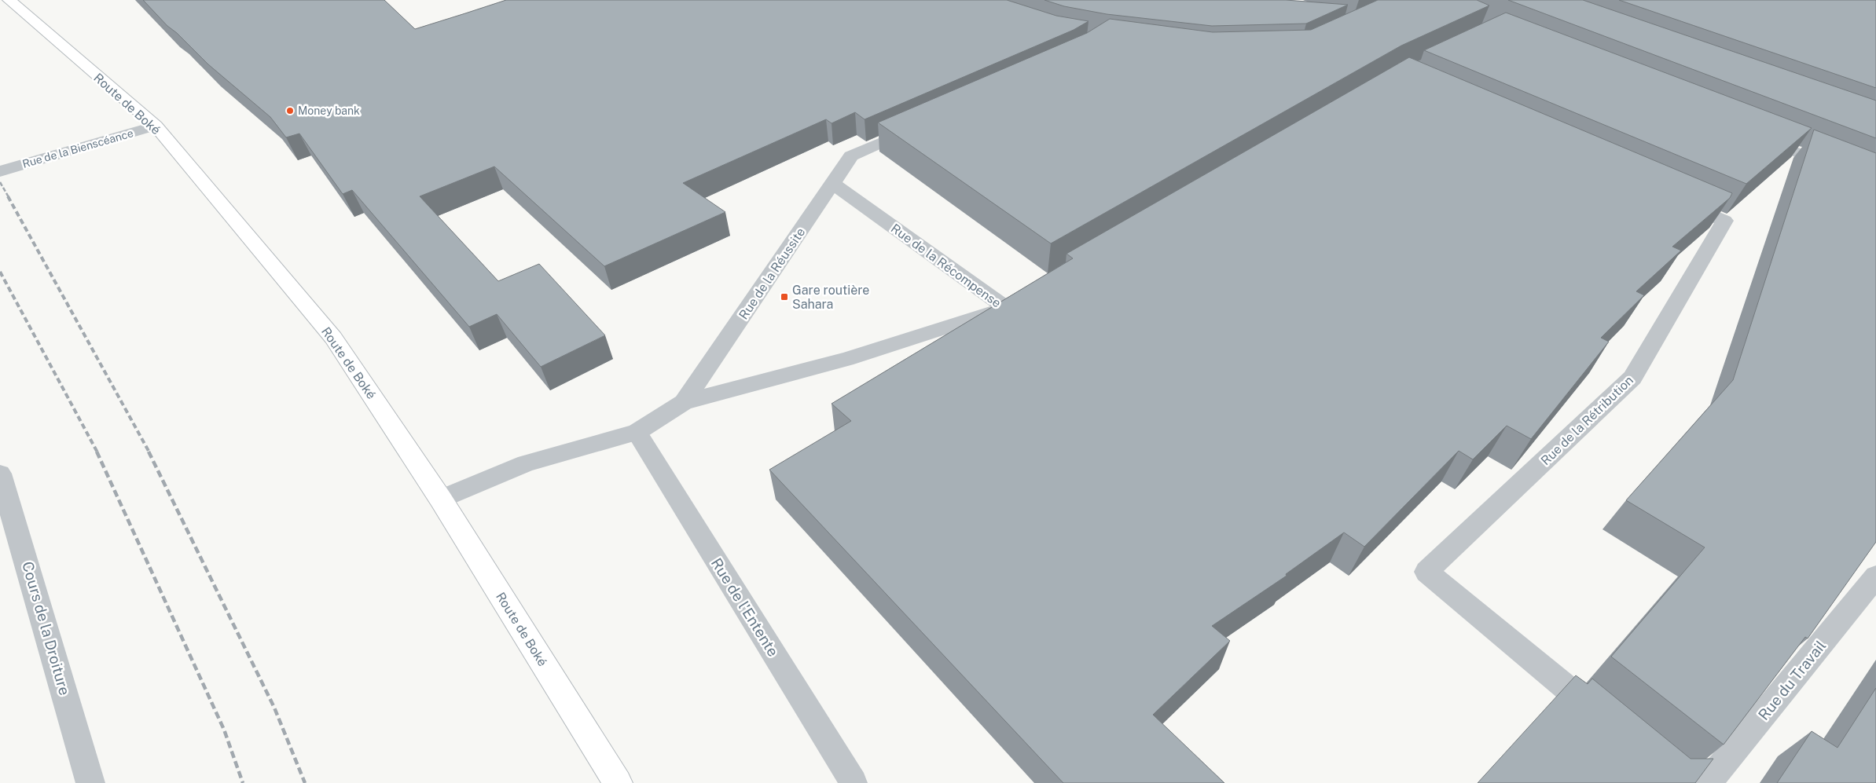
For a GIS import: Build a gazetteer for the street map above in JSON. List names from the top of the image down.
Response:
{
  "streets": {
    "main road": ["Route de Boké"],
    "street": [
      "Rue de la Bienscéance",
      "Rue de la Récompense",
      "Rue de la Réussite",
      "Rue de la Rétribution",
      "Cours de la Droiture",
      "Rue du Travail"
    ],
    "lane": ["Rue de l'Entente"]
  },
  "crossings": [
    ["Route de Boké", "Rue de la Bienscéance"],
    ["Route de Boké", "Rue de la Réussite"],
    ["Rue de la Récompense", "Rue de la Réussite"],
    ["Rue de la Réussite", "Rue de l'Entente"]
  ],
  "places": {
    "other": ["Money bank"],
    "transit": ["Gare routière Sahara"]
  }
}
